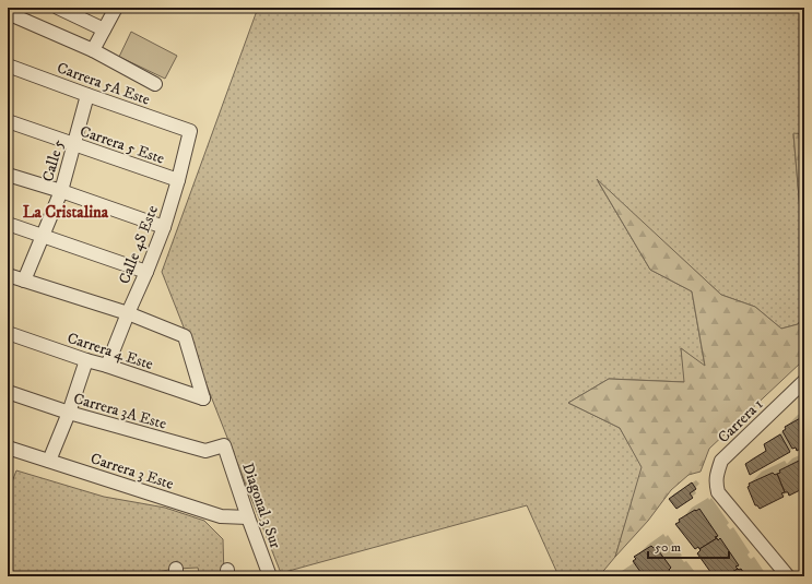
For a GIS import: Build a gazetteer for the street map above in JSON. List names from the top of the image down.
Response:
{
  "streets": {
    "street": [
      "Carrera 5A Este",
      "Carrera 5 Este",
      "Calle 5",
      "Calle 4S Este",
      "Carrera 4 Este",
      "Carrera 3A Este",
      "Carrera 1",
      "Carrera 3 Este",
      "Diagonal 3 Sur"
    ]
  },
  "crossings": [
    ["Carrera 5A Este", "Calle 5"],
    ["Carrera 5A Este", "Calle 4S Este"],
    ["Carrera 5 Este", "Calle 5"],
    ["Carrera 5 Este", "Calle 4S Este"],
    ["Calle 4S Este", "Carrera 4 Este"],
    ["Carrera 3A Este", "Diagonal 3 Sur"],
    ["Carrera 3 Este", "Diagonal 3 Sur"]
  ],
  "districts": ["La Cristalina"],
  "scale_bar": "50 m"
}
